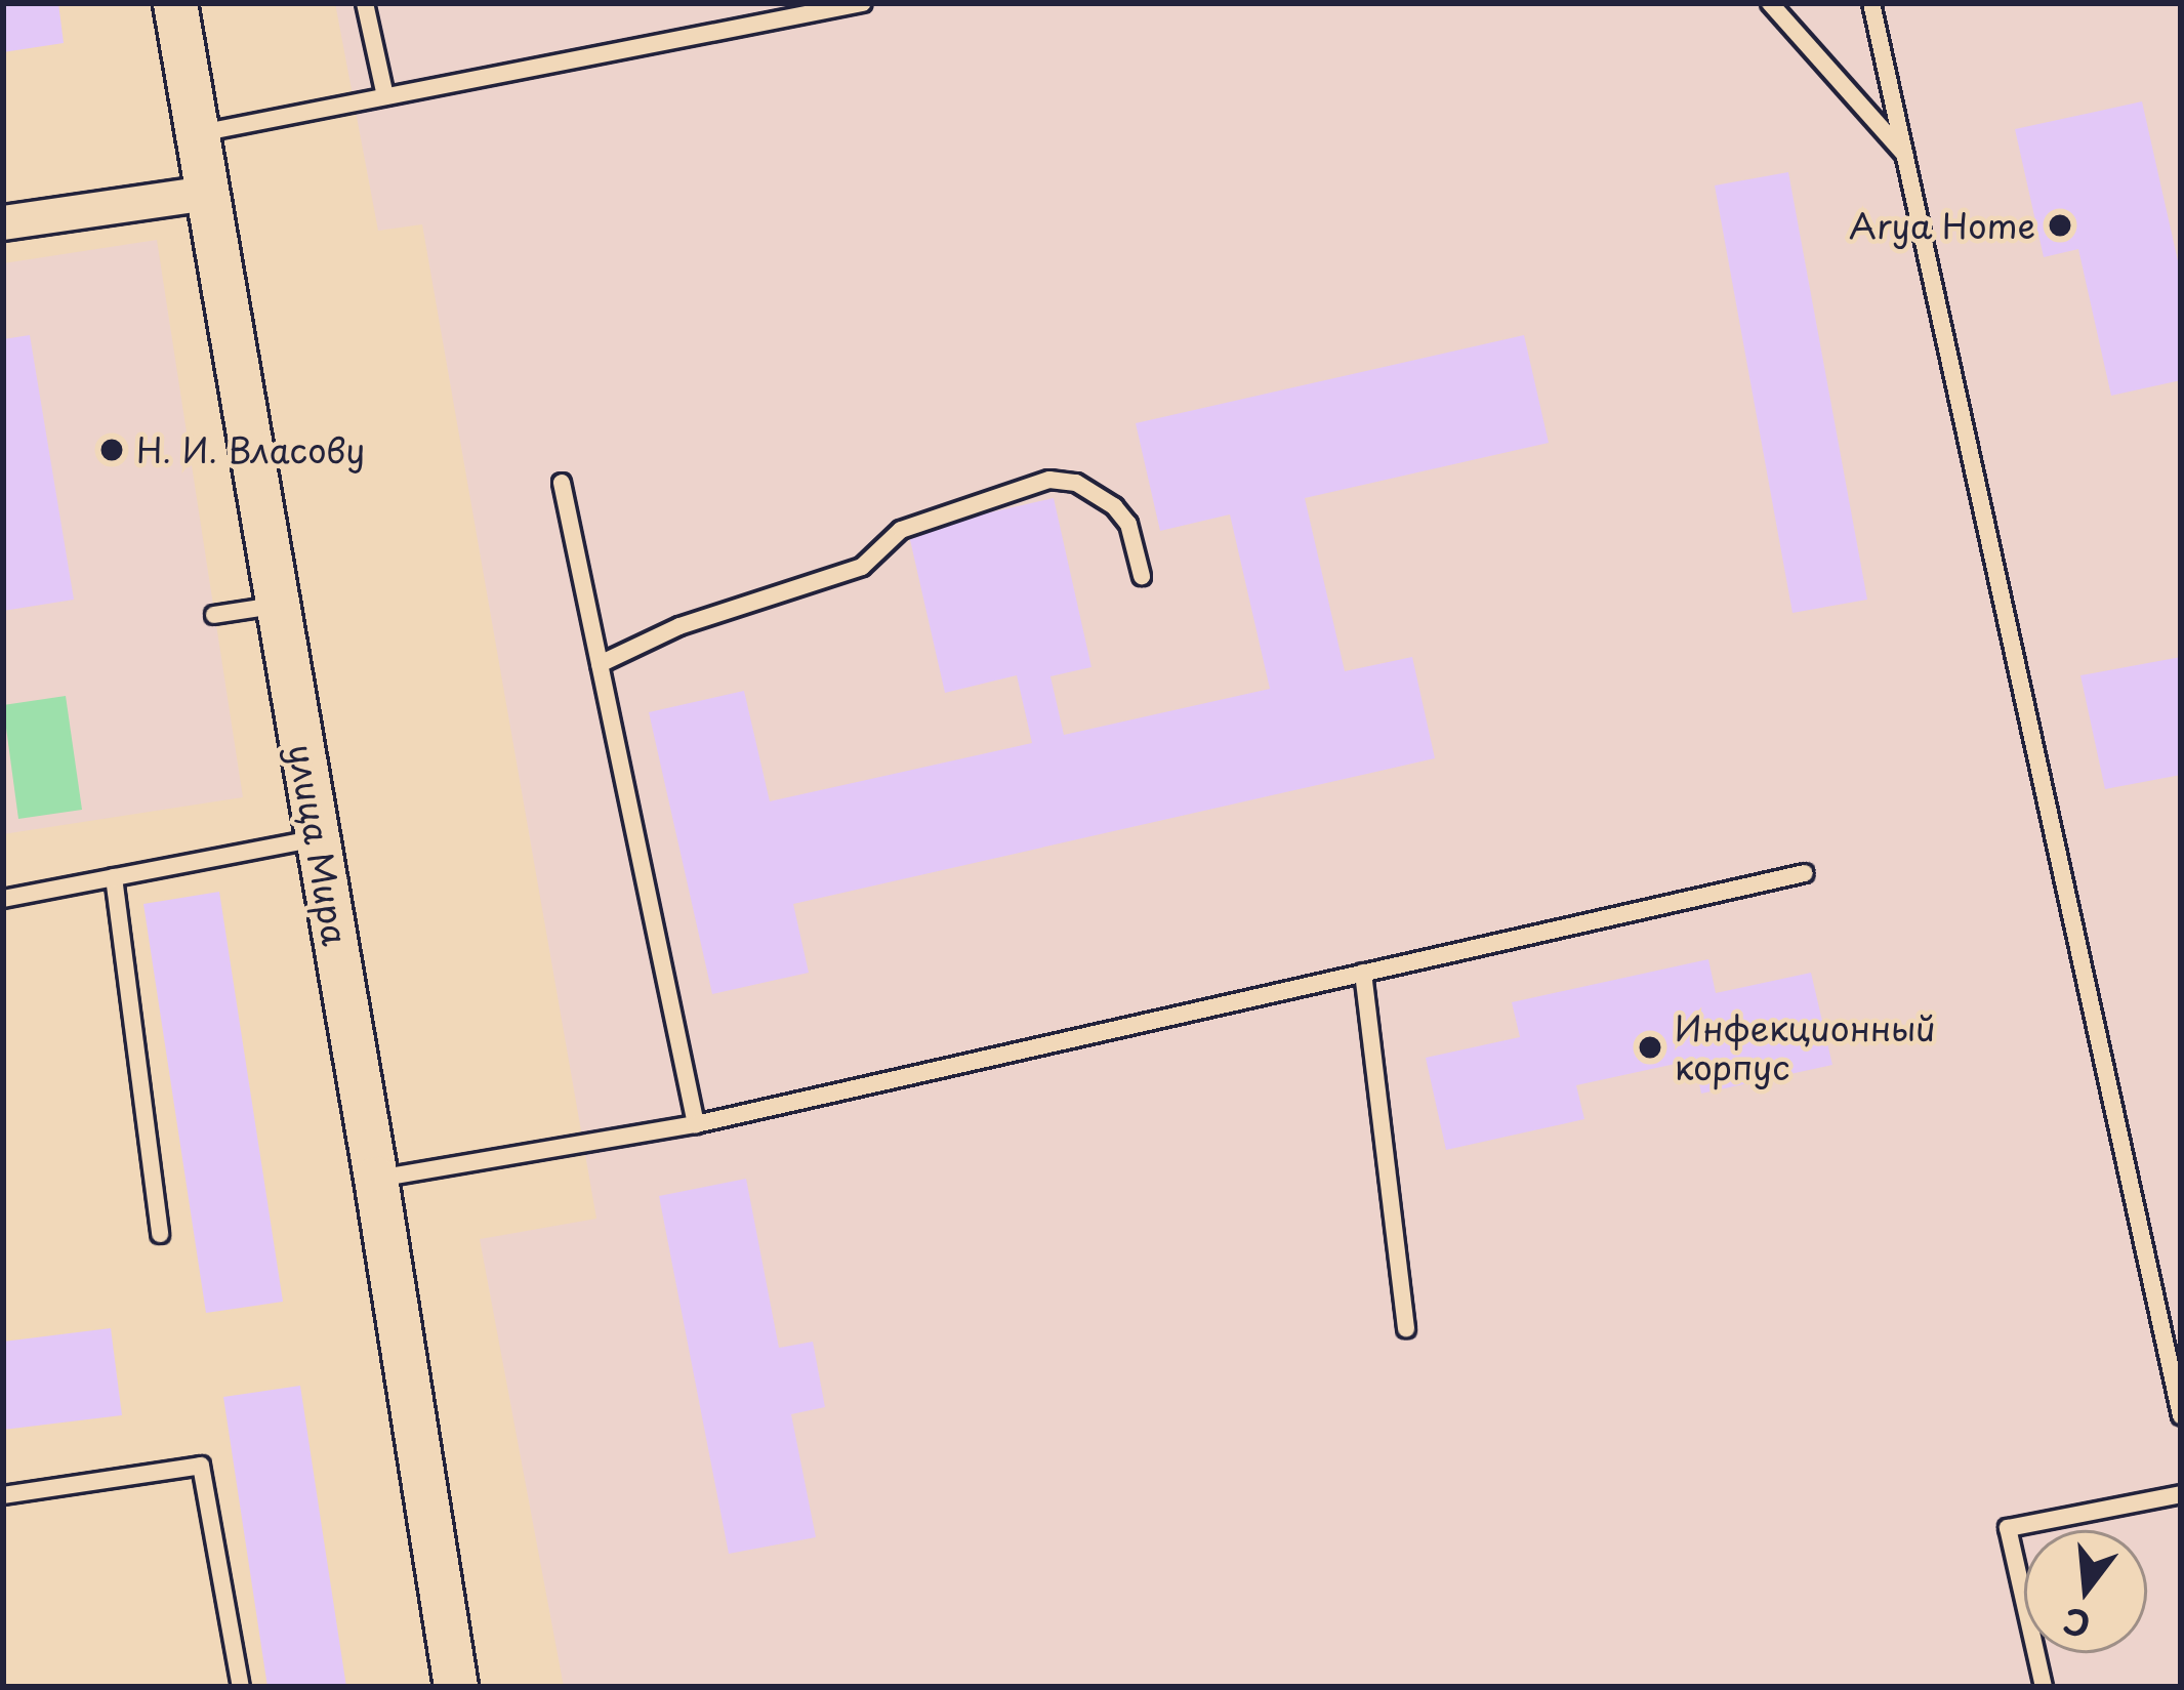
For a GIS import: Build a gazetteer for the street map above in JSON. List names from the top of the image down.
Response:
{
  "streets": {
    "street": ["улица Мира"]
  },
  "places": ["Arya Home", "Н. И. Власову", "Инфекционный корпус"],
  "north": "bottom"
}
